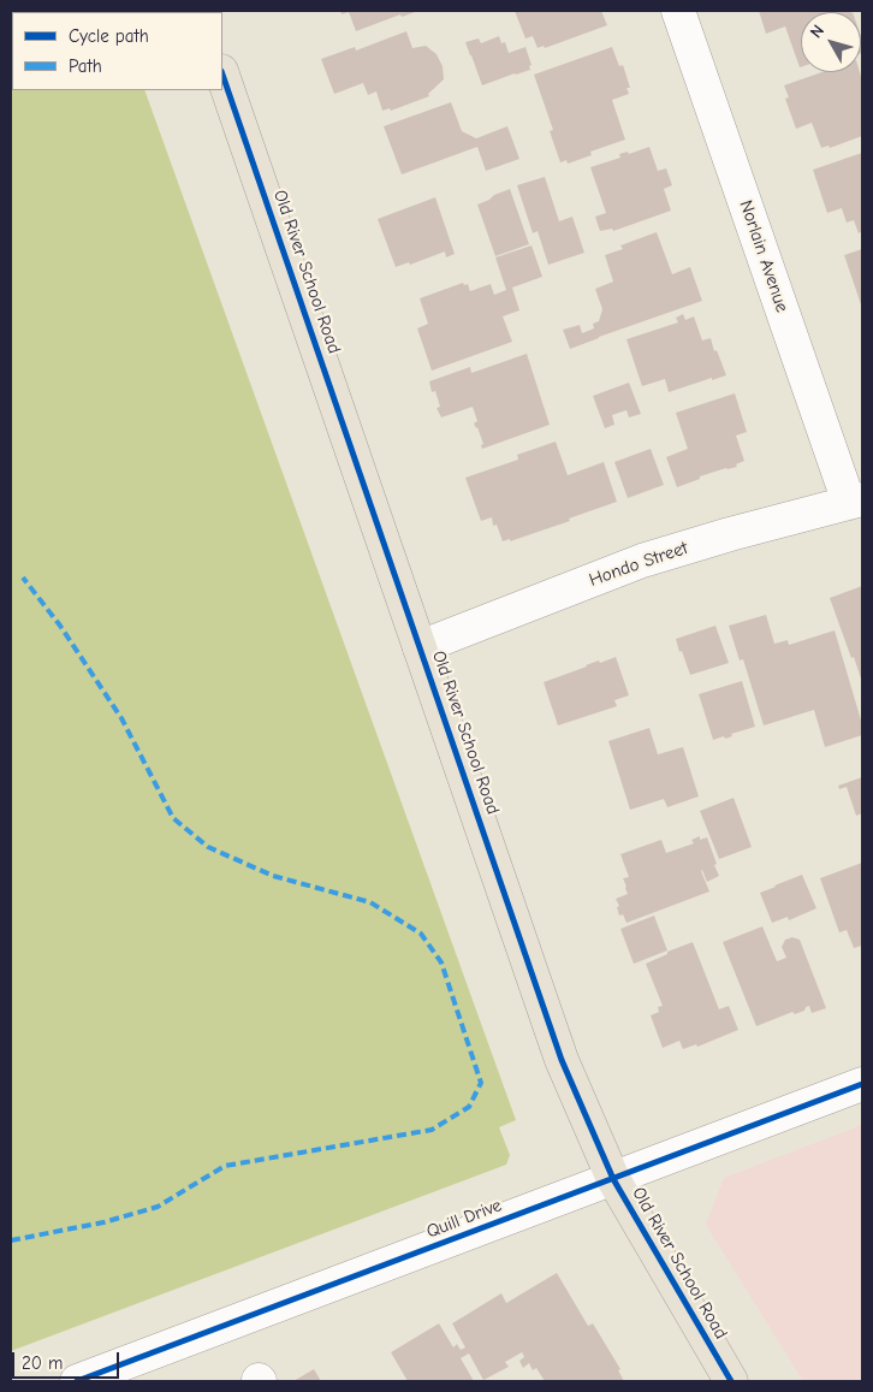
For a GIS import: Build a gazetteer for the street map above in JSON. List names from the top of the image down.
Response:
{
  "streets": {
    "main road": ["Old River School Road"],
    "street": ["Norlain Avenue", "Hondo Street", "Quill Drive"]
  },
  "crossings": [
    ["Norlain Avenue", "Hondo Street"],
    ["Old River School Road", "Hondo Street"],
    ["Old River School Road", "Quill Drive"]
  ],
  "legend": ["Cycle path", "Path"],
  "scale_bar": "20 m",
  "north": "top left"
}
